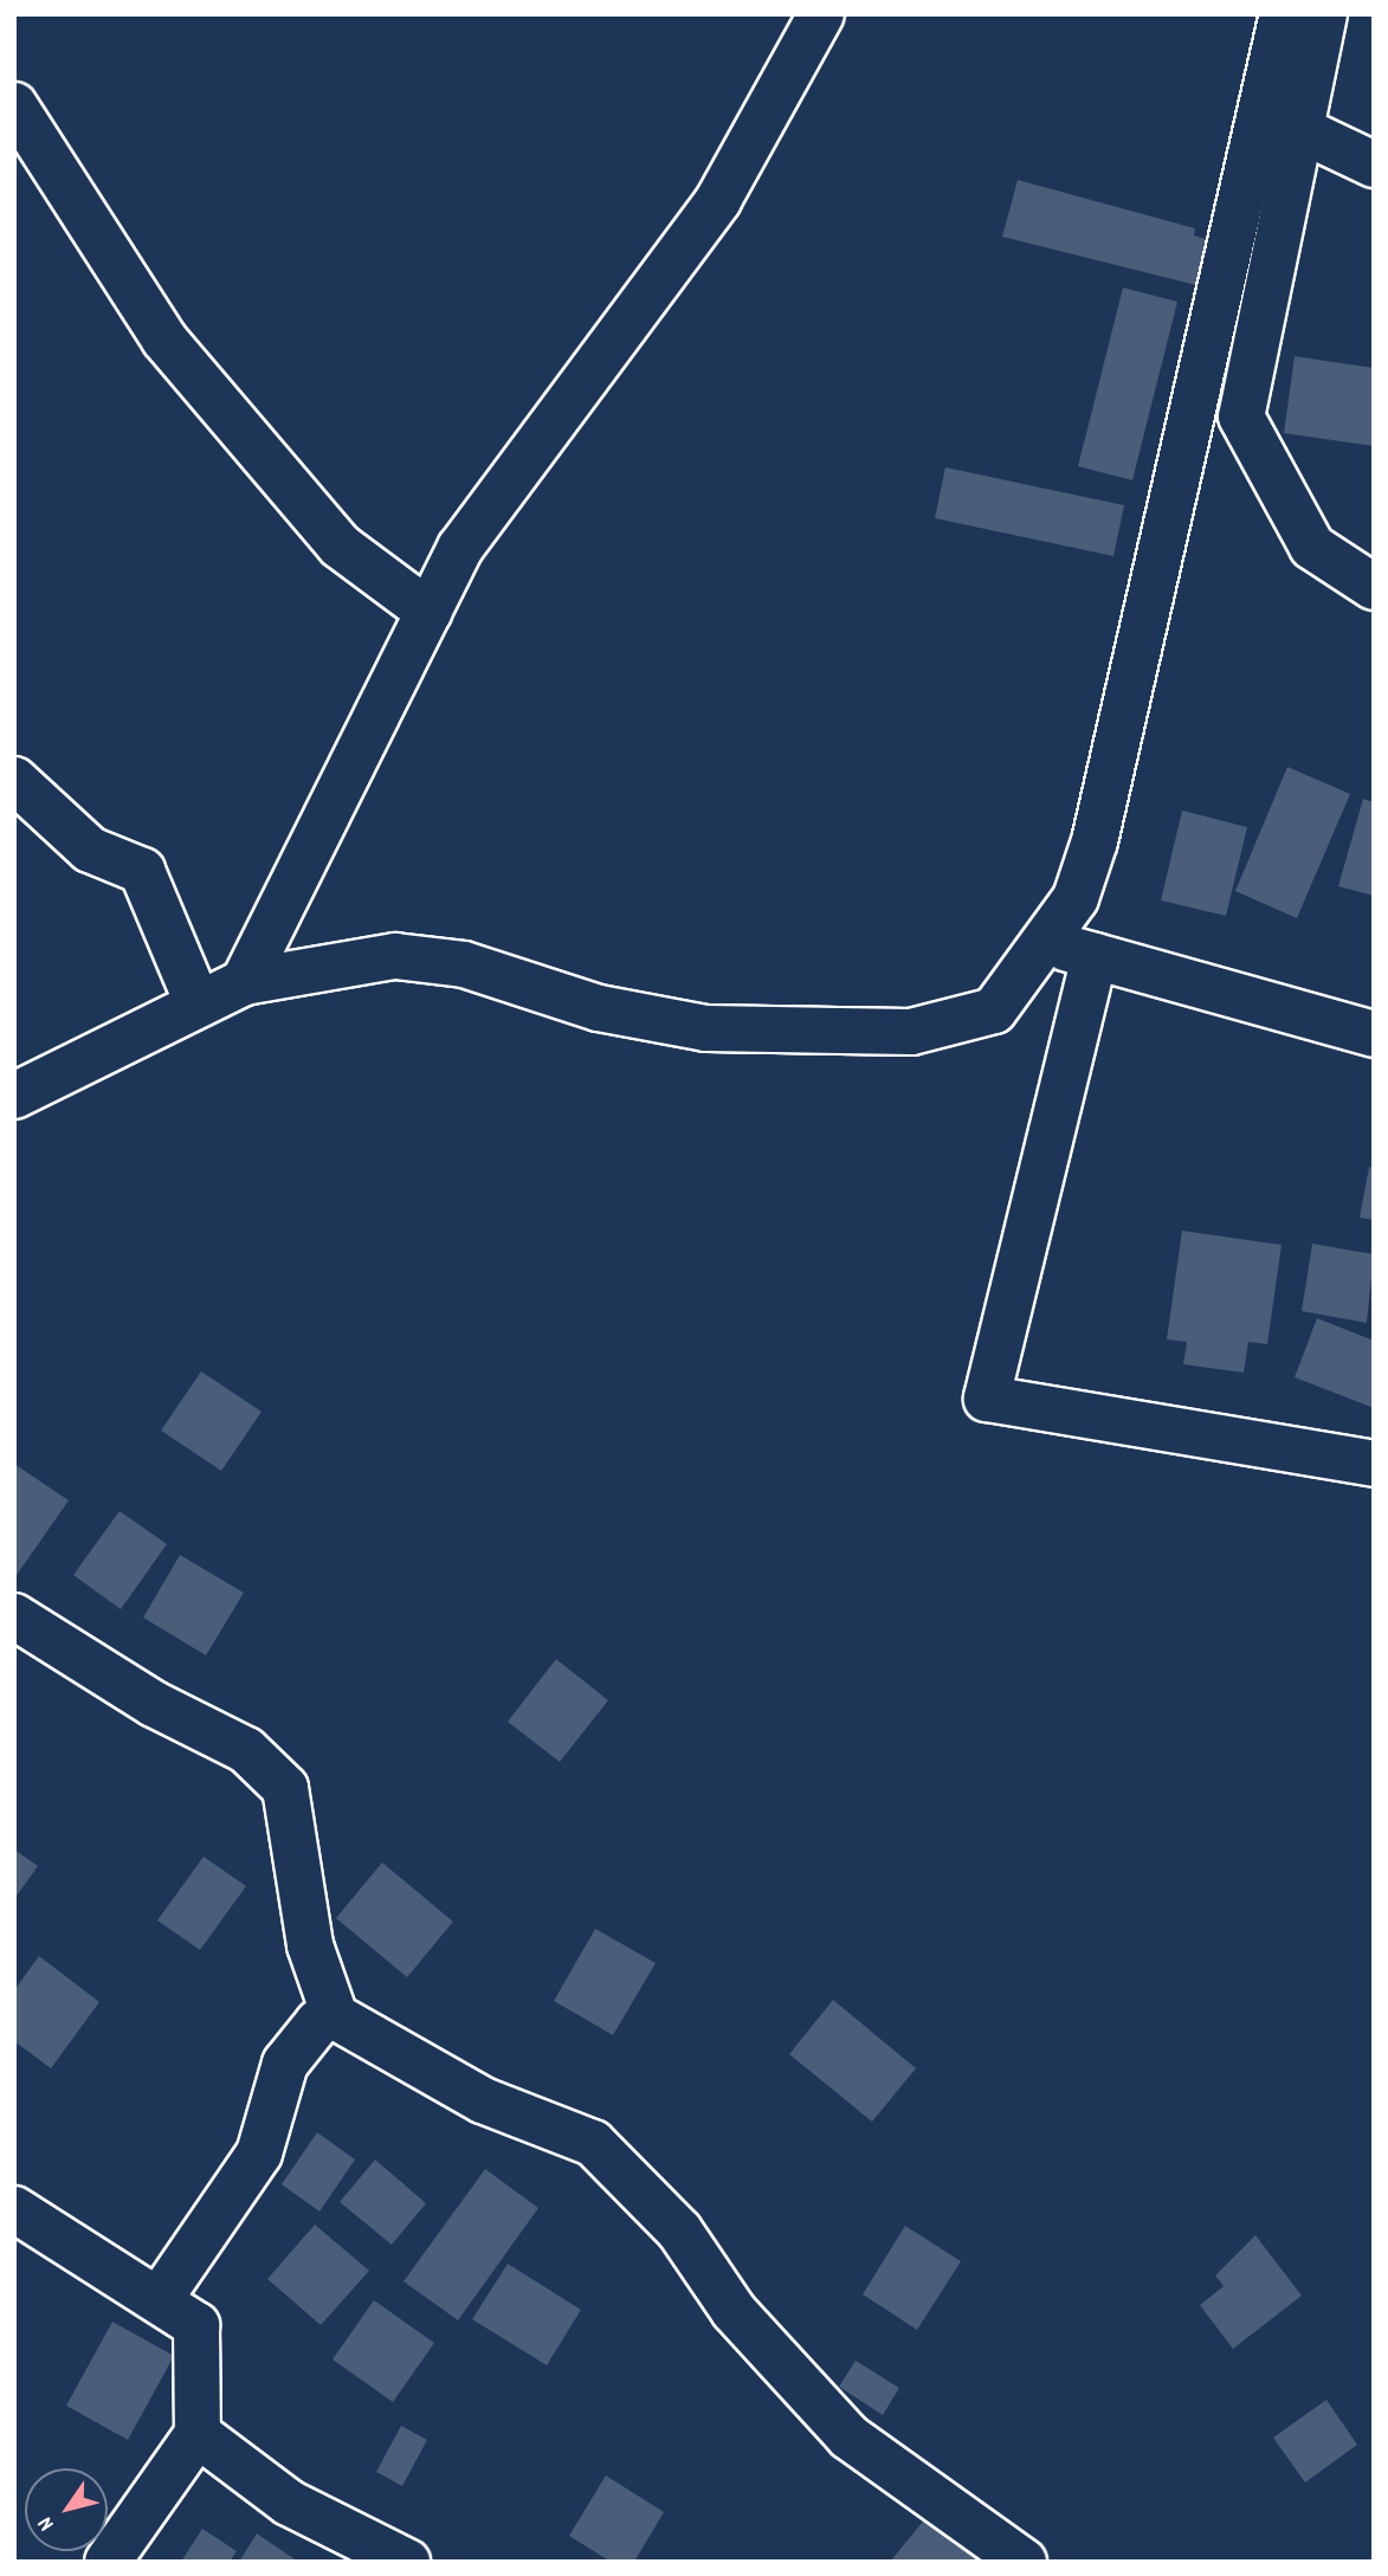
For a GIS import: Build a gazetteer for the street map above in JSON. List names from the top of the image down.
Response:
{
  "north": "bottom left"
}
